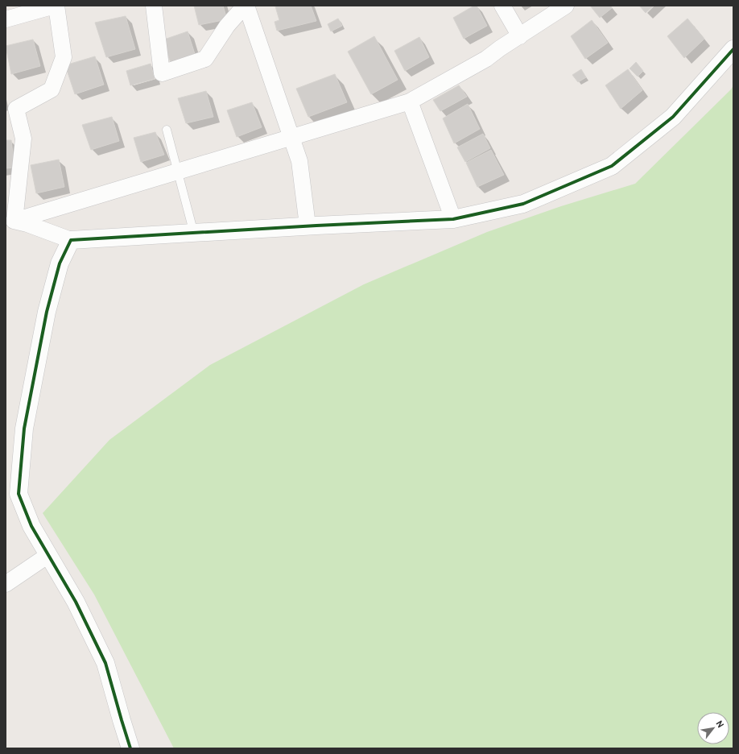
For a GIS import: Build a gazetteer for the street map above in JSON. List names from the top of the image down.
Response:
{
  "north": "top right"
}
